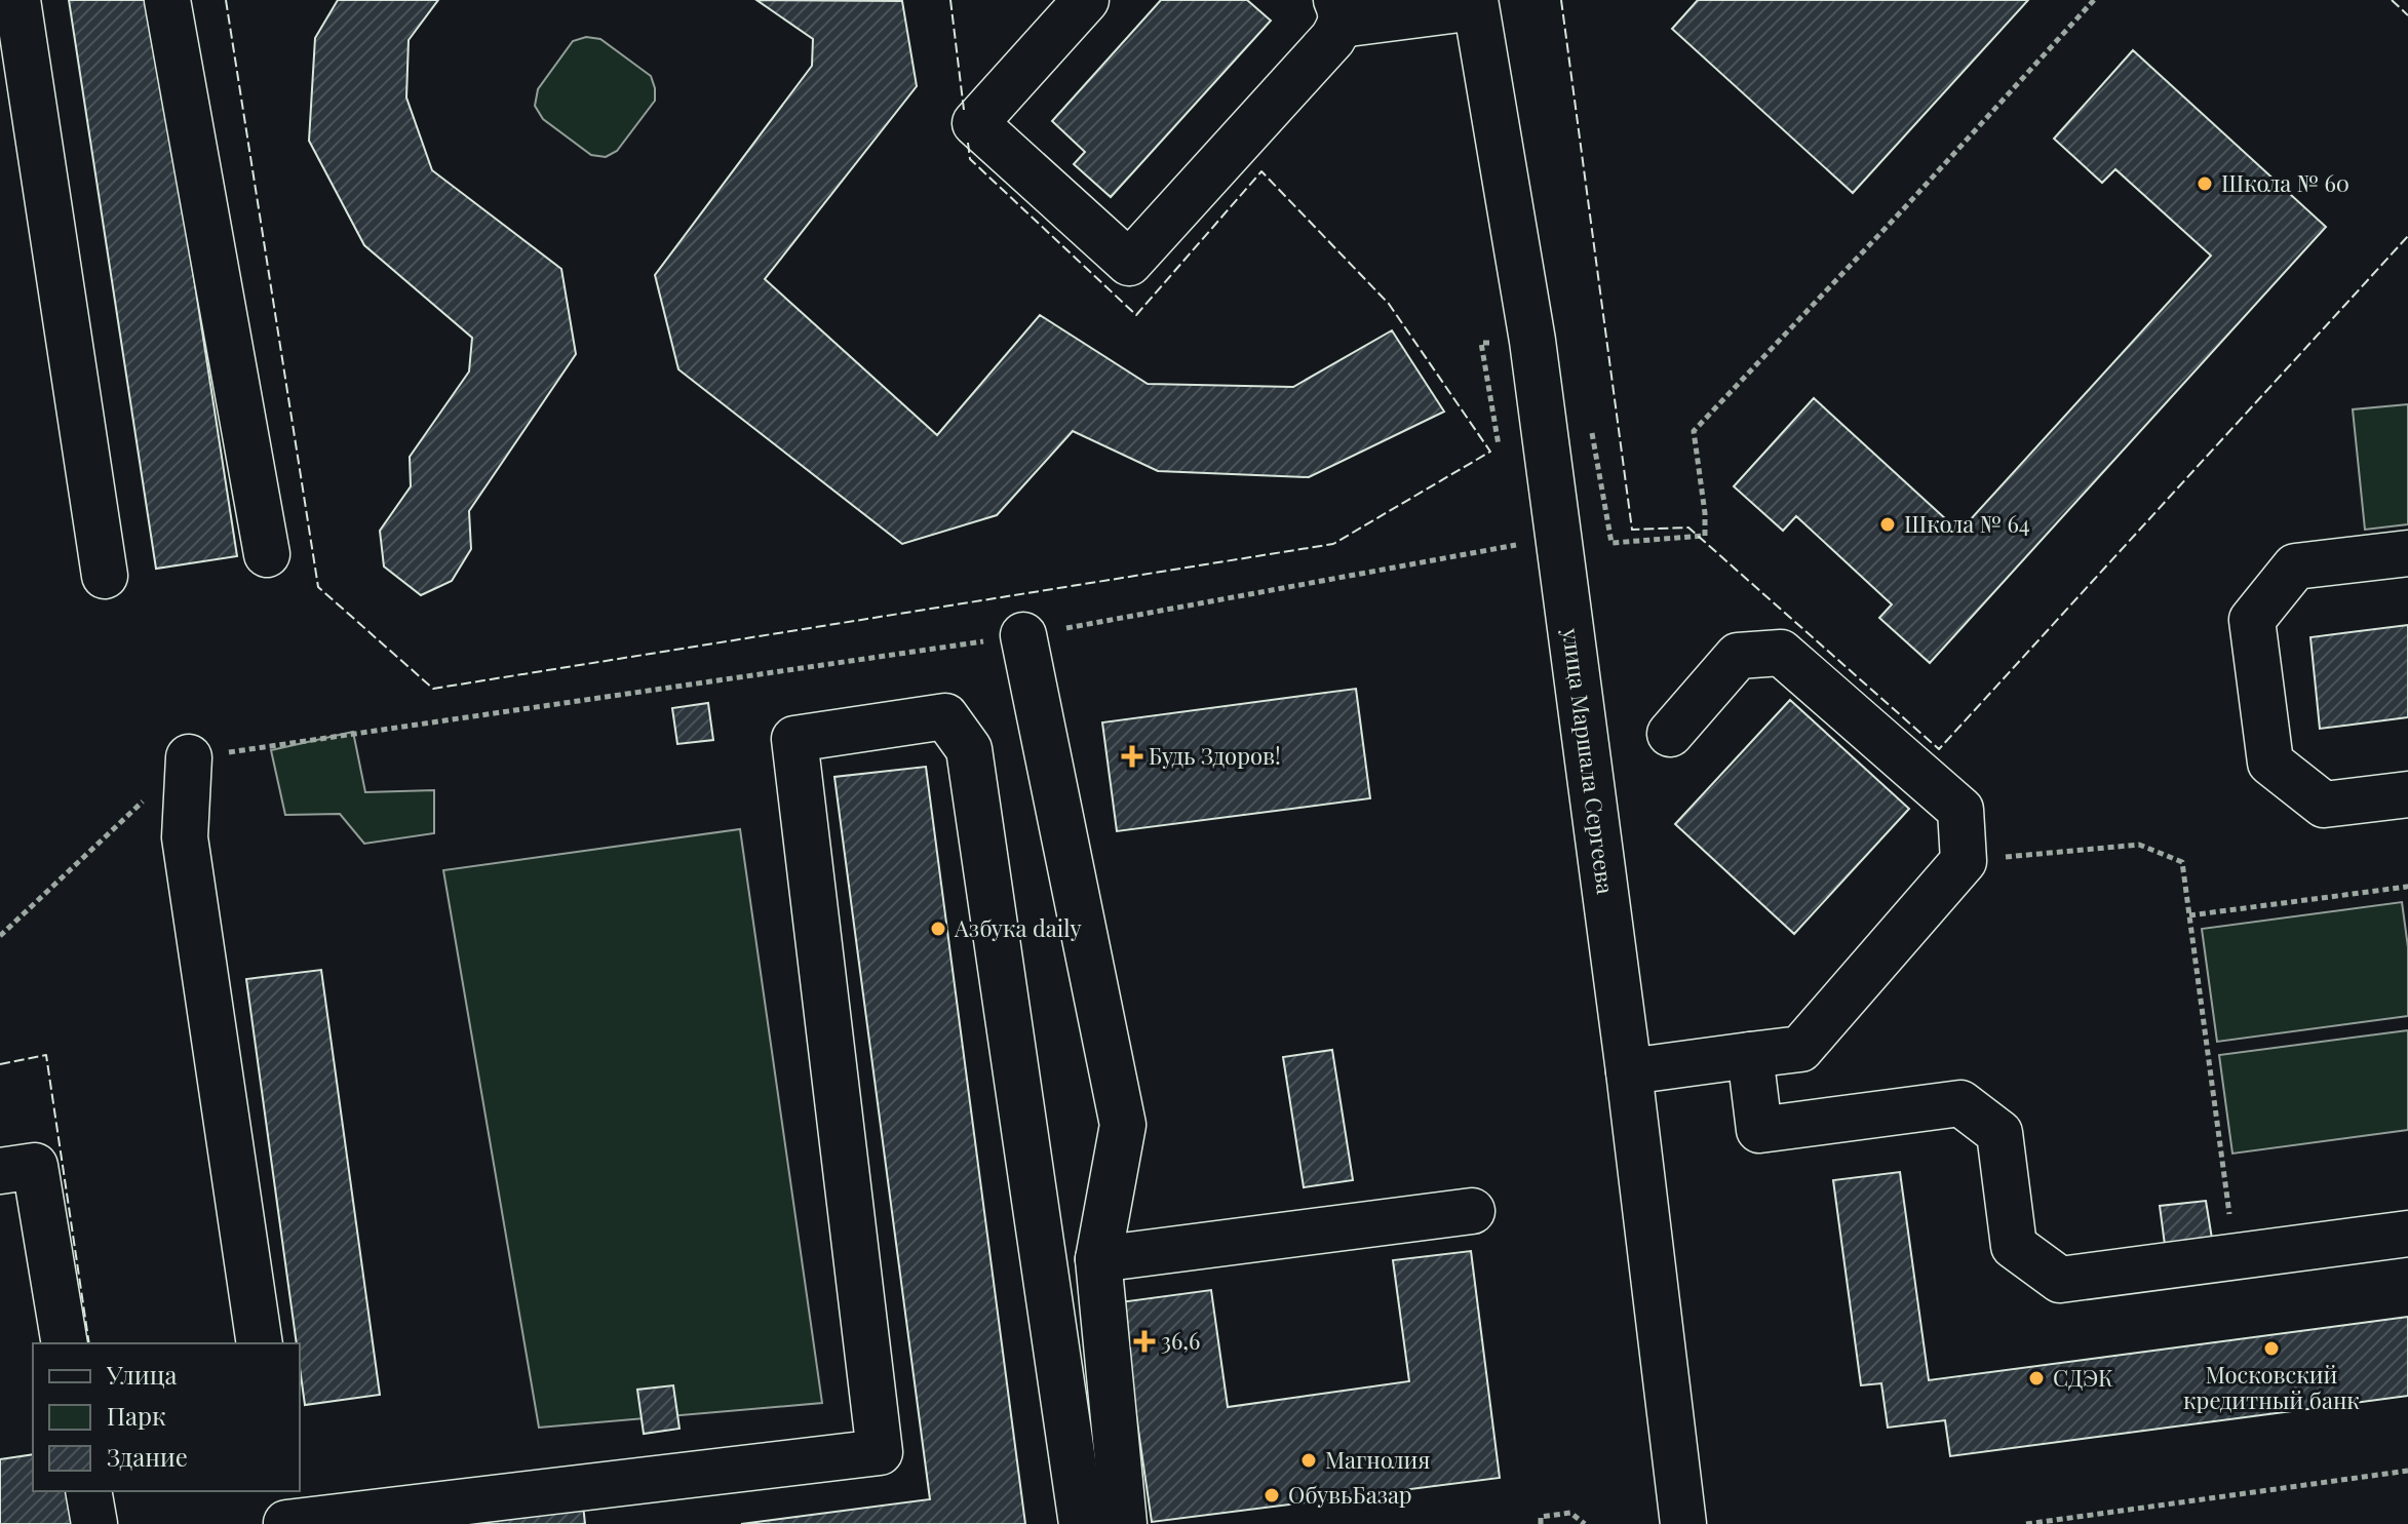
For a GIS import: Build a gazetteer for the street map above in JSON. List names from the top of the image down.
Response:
{
  "streets": {
    "street": ["улица Маршала Сергеева"]
  },
  "places": {
    "other": [
      "Школа № 60",
      "Школа № 64",
      "Азбука daily",
      "Московский кредитный банк",
      "СДЭК",
      "Магнолия",
      "ОбувьБазар"
    ],
    "health": ["Будь Здоров!", "36,6"]
  },
  "legend": ["Улица", "Парк", "Здание"]
}
